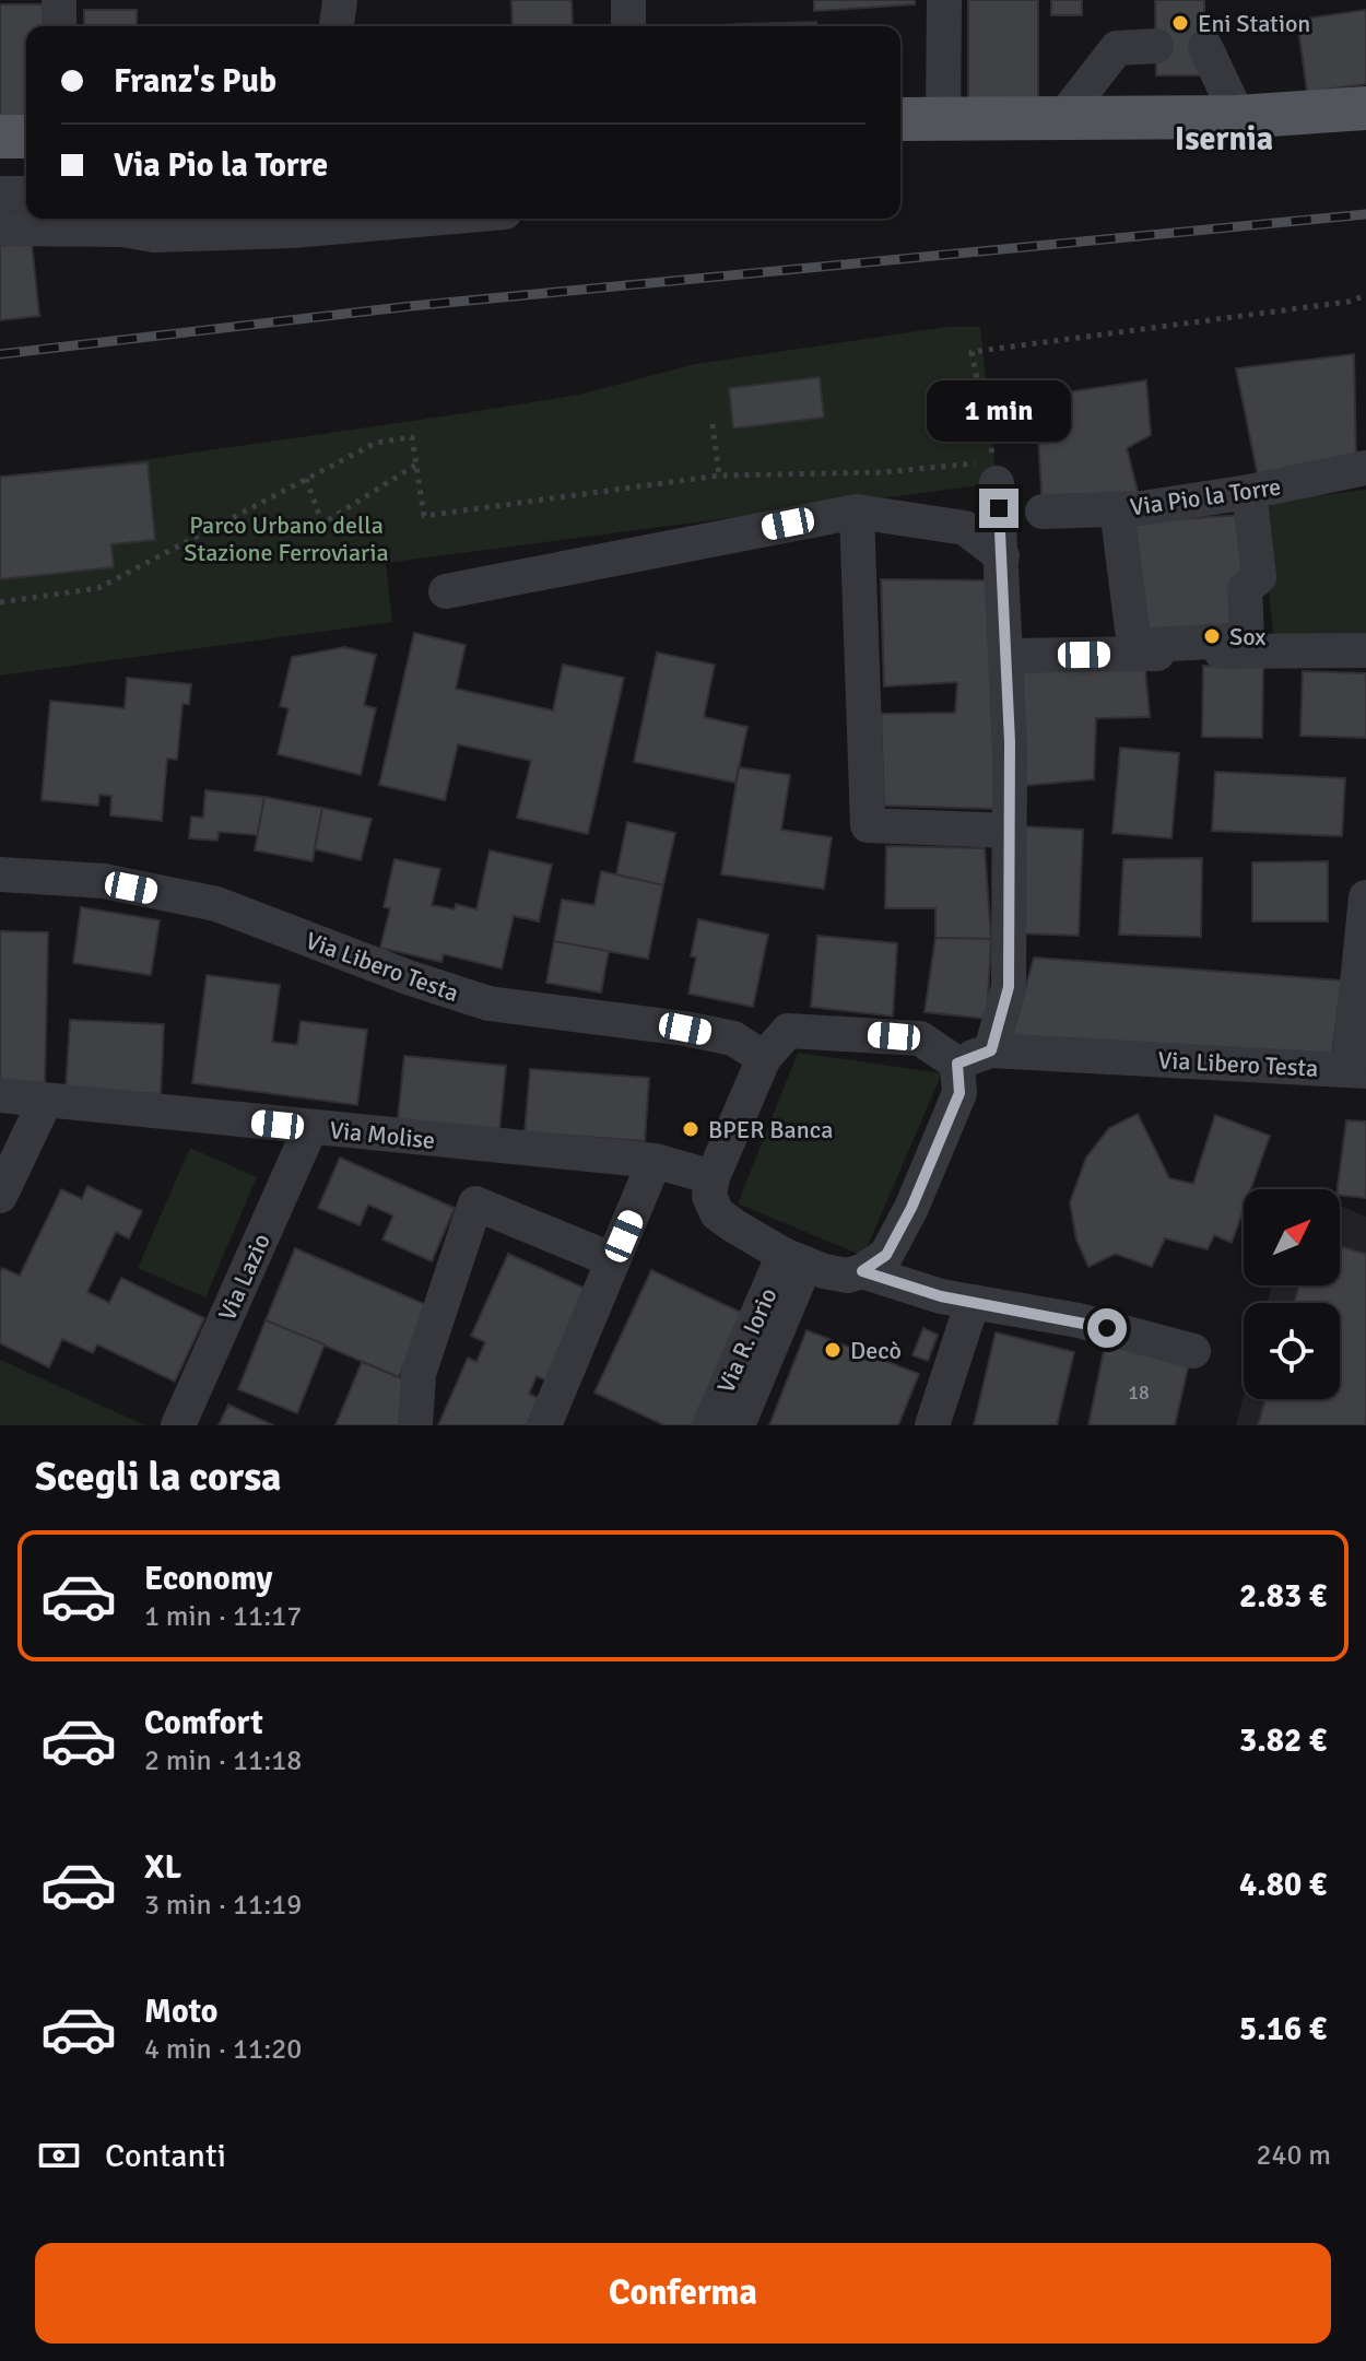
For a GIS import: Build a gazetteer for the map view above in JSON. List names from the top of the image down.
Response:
{
  "streets": {
    "street": [
      "Via Pio la Torre",
      "Via Libero Testa",
      "Via Molise",
      "Via Lazio",
      "Via R. Iorio"
    ]
  },
  "crossings": [
    ["Via Libero Testa", "Via Molise"],
    ["Via Libero Testa", "Via R. Iorio"],
    ["Via Molise", "Via Lazio"],
    ["Via Molise", "Via R. Iorio"]
  ],
  "districts": ["Isernia"],
  "parks": ["Parco Urbano della Stazione Ferroviaria"],
  "places": [
    "Eni Station",
    "Sox",
    "BPER Banca",
    "Decò"
  ],
  "house_numbers": ["18"],
  "north": "top right",
  "page": {
    "banner": ["Franz's Pub", "Via Pio la Torre"],
    "bubble": "1 min",
    "heading": "Scegli la corsa",
    "list": [
      {
        "name": "Economy",
        "note": "1 min · 11:17",
        "value": "2.83 €"
      },
      {
        "name": "Comfort",
        "note": "2 min · 11:18",
        "value": "3.82 €"
      },
      {
        "name": "XL",
        "note": "3 min · 11:19",
        "value": "4.80 €"
      },
      {
        "name": "Moto",
        "note": "4 min · 11:20",
        "value": "5.16 €"
      }
    ],
    "pay": ["Contanti", "240 m"],
    "buttons": "Conferma"
  }
}
